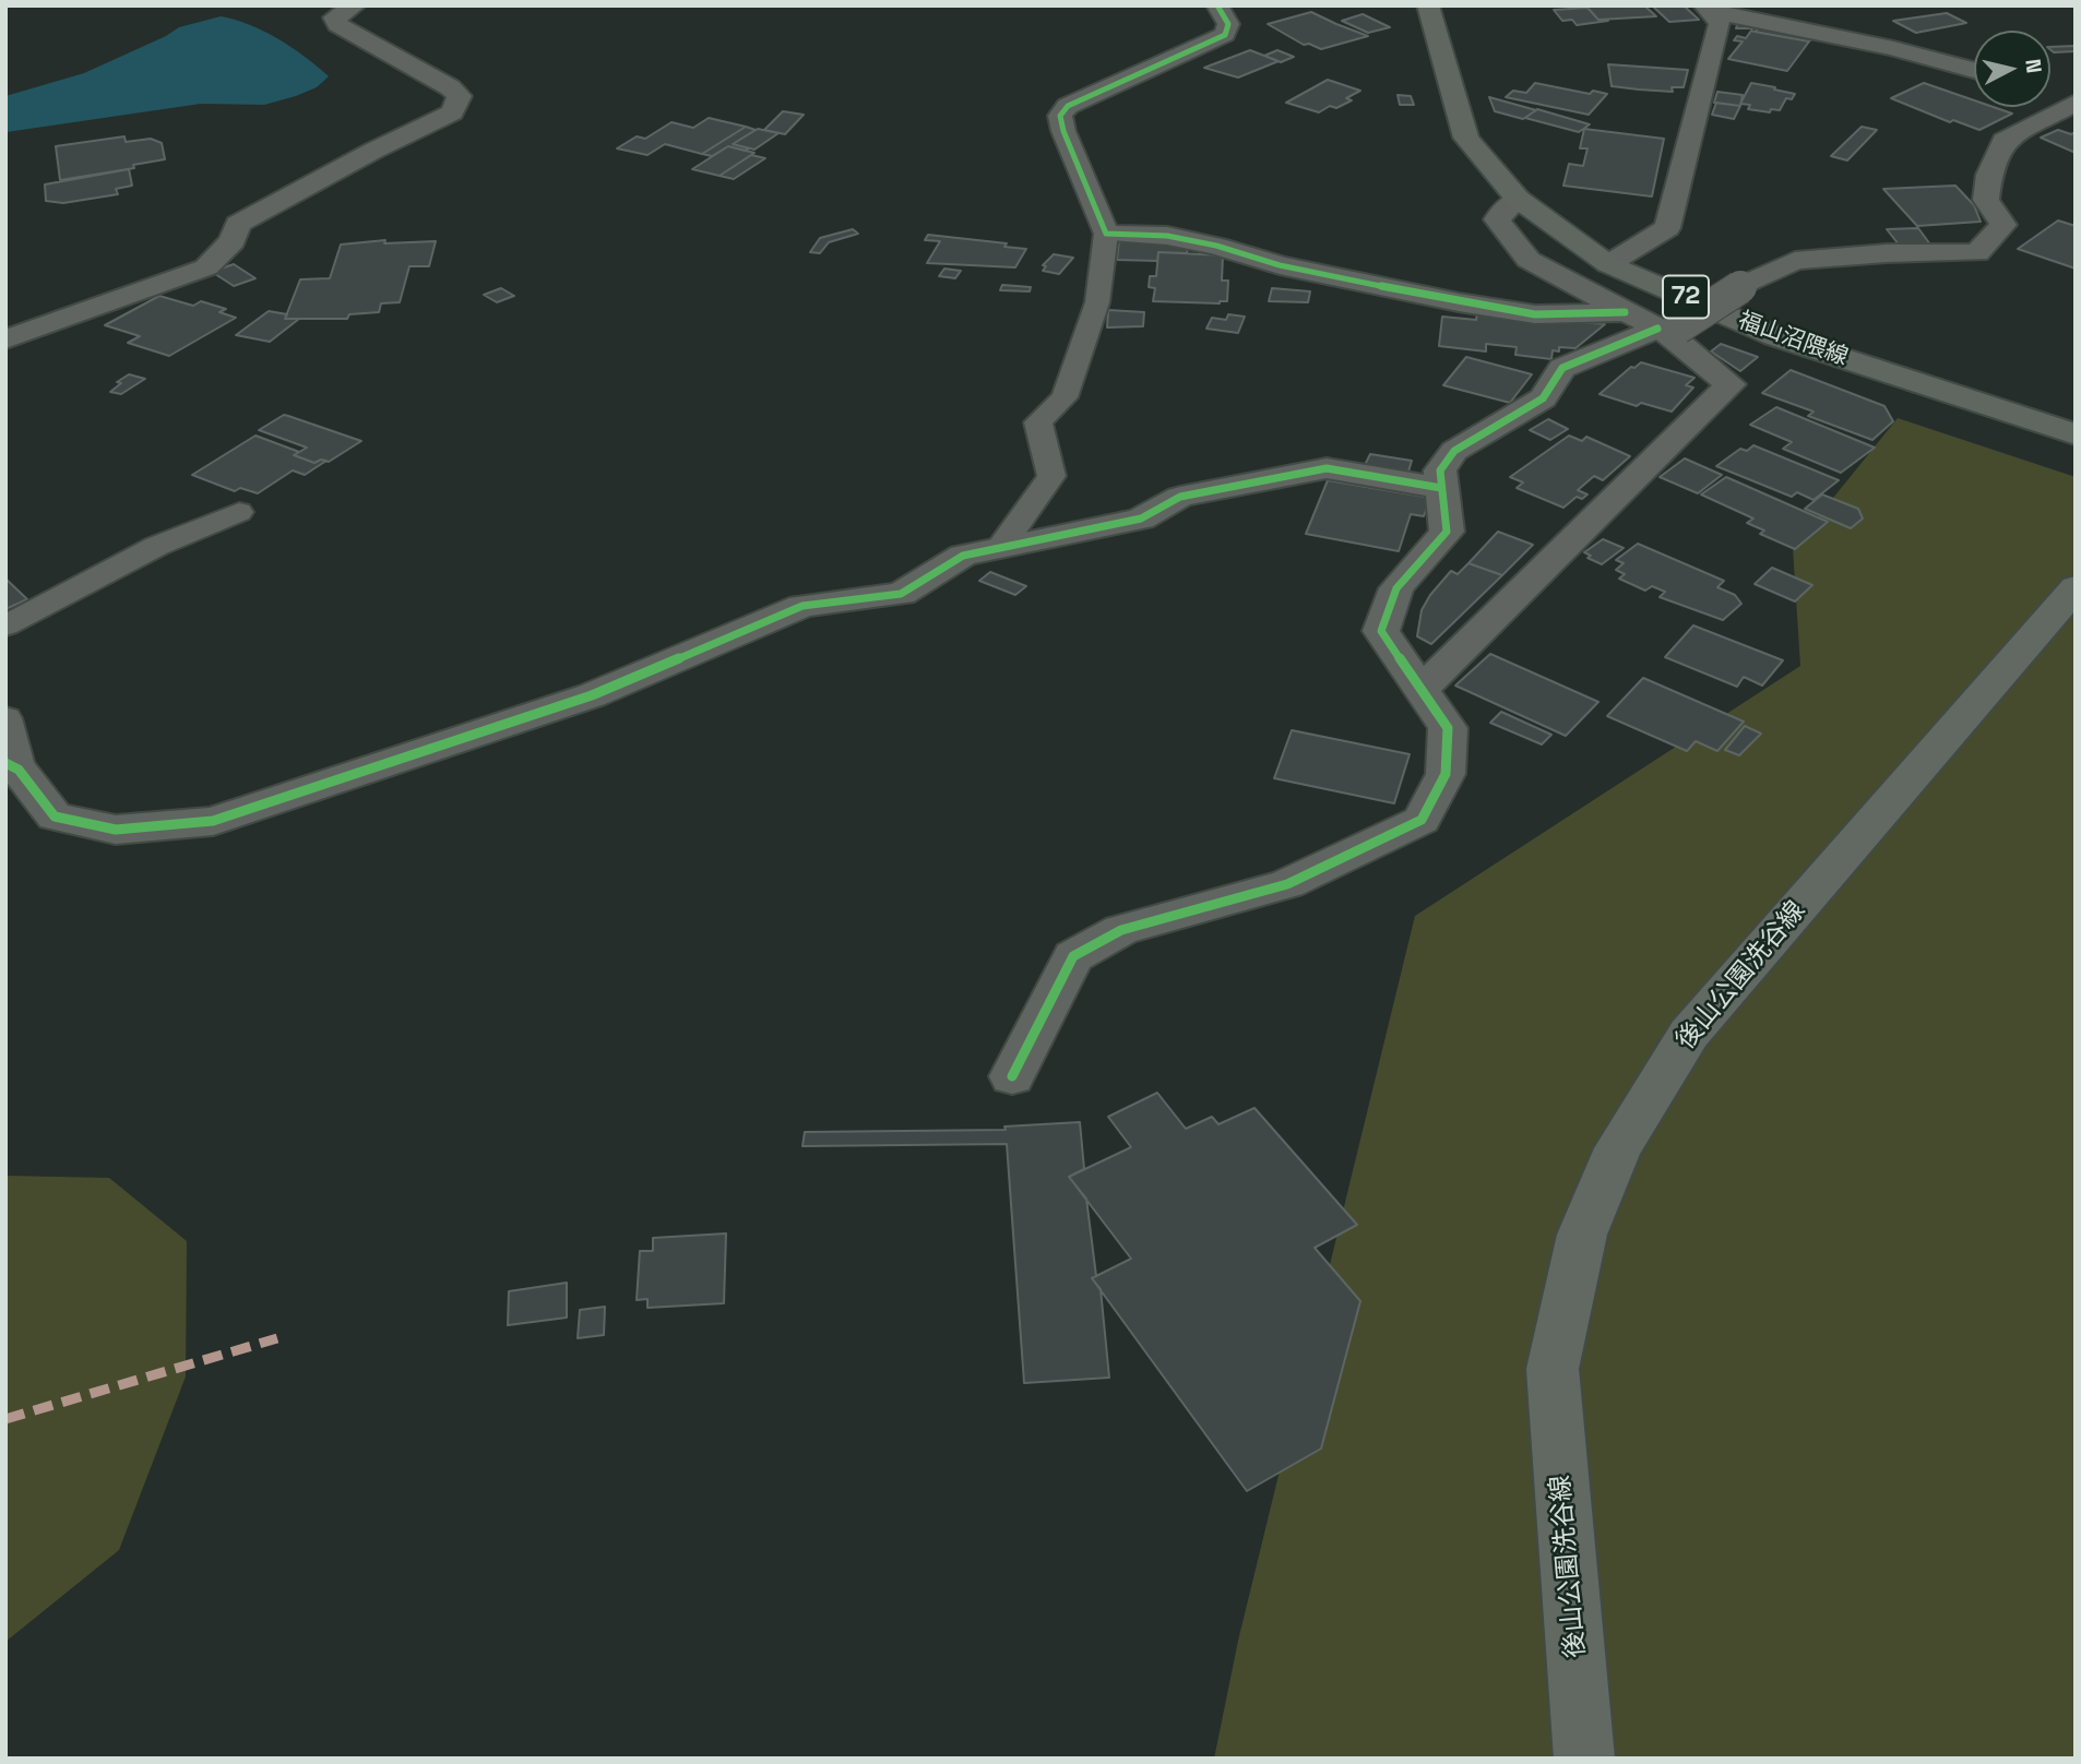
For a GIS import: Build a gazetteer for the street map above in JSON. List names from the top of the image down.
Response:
{
  "streets": {
    "main road": ["72", "福山沼隈線", "後山公園洗谷線"]
  },
  "north": "right"
}
